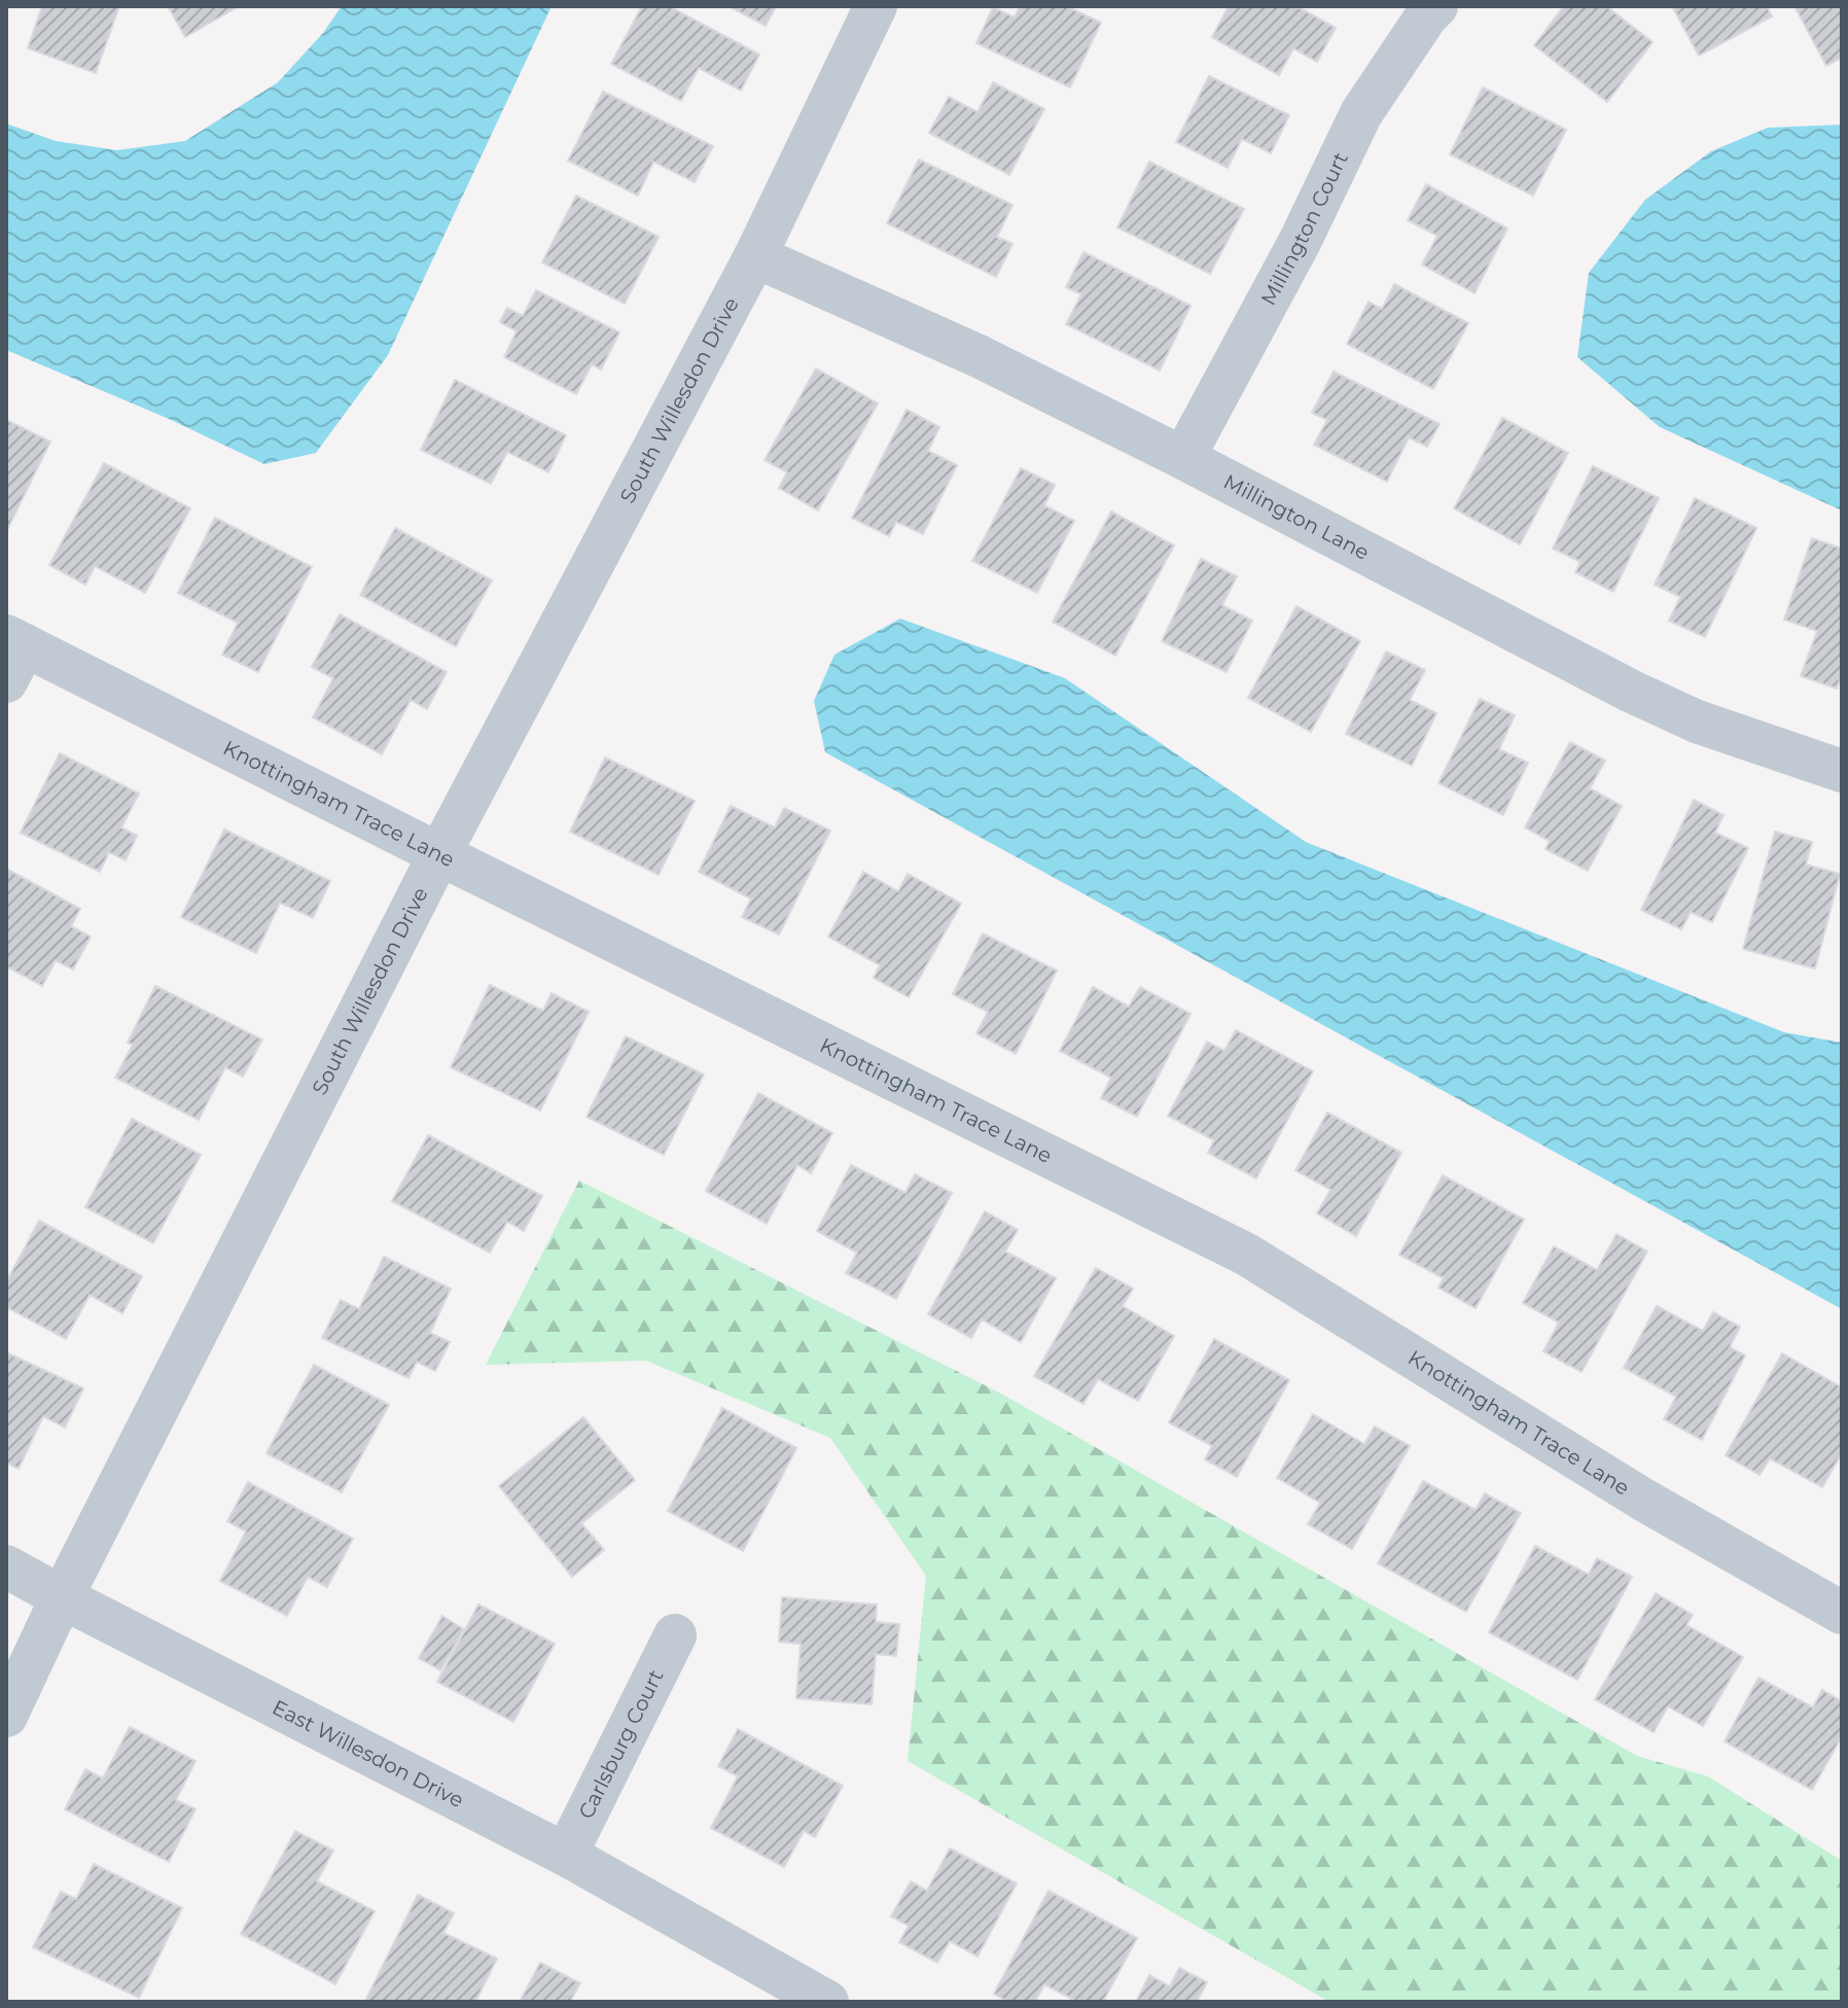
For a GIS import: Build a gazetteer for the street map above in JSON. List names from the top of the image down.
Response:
{
  "streets": {
    "street": [
      "Millington Court",
      "South Willesdon Drive",
      "Millington Lane",
      "Knottingham Trace Lane",
      "Carlsburg Court",
      "East Willesdon Drive"
    ]
  },
  "crossings": [
    ["Millington Court", "Millington Lane"],
    ["South Willesdon Drive", "Millington Lane"],
    ["South Willesdon Drive", "Knottingham Trace Lane"],
    ["South Willesdon Drive", "East Willesdon Drive"],
    ["Carlsburg Court", "East Willesdon Drive"]
  ]
}
